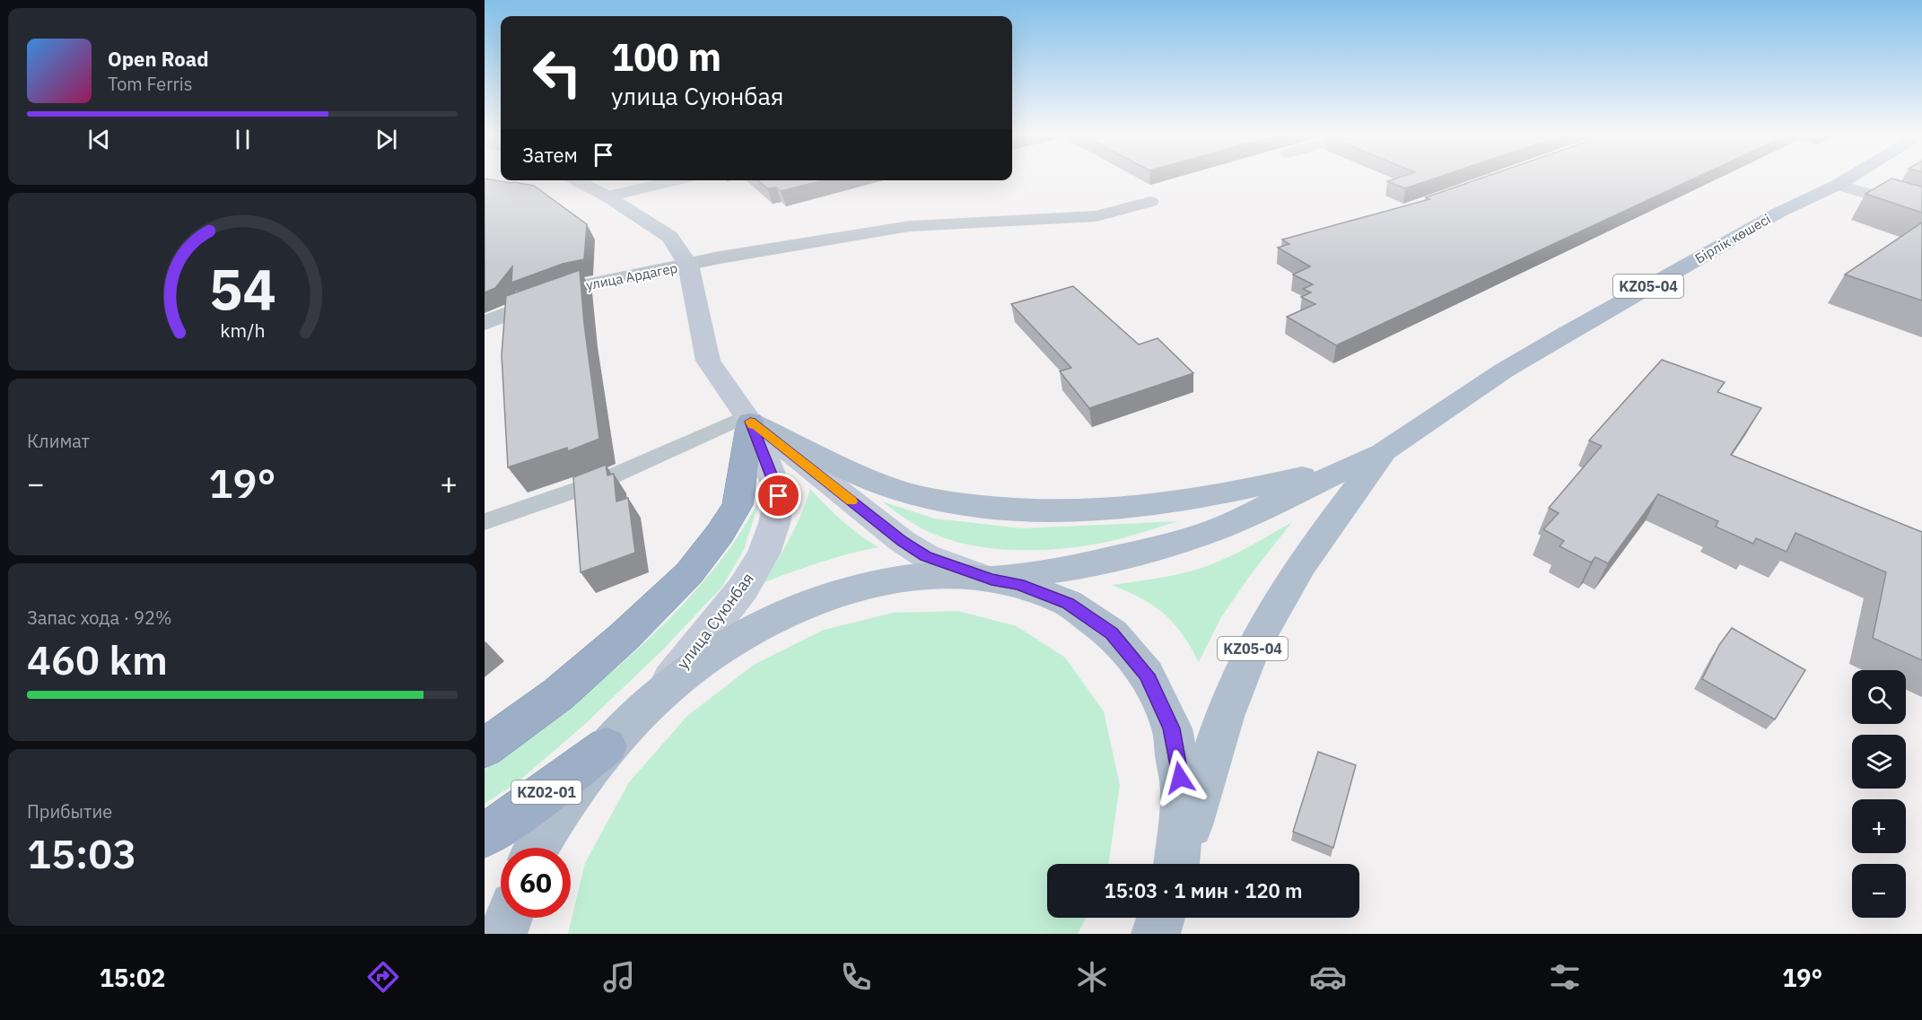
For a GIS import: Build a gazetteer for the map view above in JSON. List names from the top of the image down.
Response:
{
  "streets": {
    "highway": ["KZ02-01"],
    "main road": ["Бірлік көшесі", "KZ05-04", "улица Суюнбая"],
    "street": ["улица Ардагер"]
  },
  "crossings": [
    ["Бірлік көшесі", "KZ05-04"],
    ["улица Ардагер", "улица Суюнбая"],
    ["KZ05-04", "улица Суюнбая"],
    ["KZ05-04", "KZ02-01"]
  ],
  "page": {
    "turn": ["100 m", "улица Суюнбая"],
    "song": ["Open Road", "Tom Ferris"],
    "then": "Затем",
    "tile": [
      "Климат",
      ["Запас хода · 92%", "460 km"],
      ["Прибытие", "15:03"]
    ],
    "heat": ["−", "19°", "+"],
    "map_buttons": ["+", "−"],
    "limit": "60",
    "trip": "15:03 · 1 мин · 120 m",
    "tabs": ["15:02", "19°"],
    "gauge": ["54", "km/h"]
  }
}
